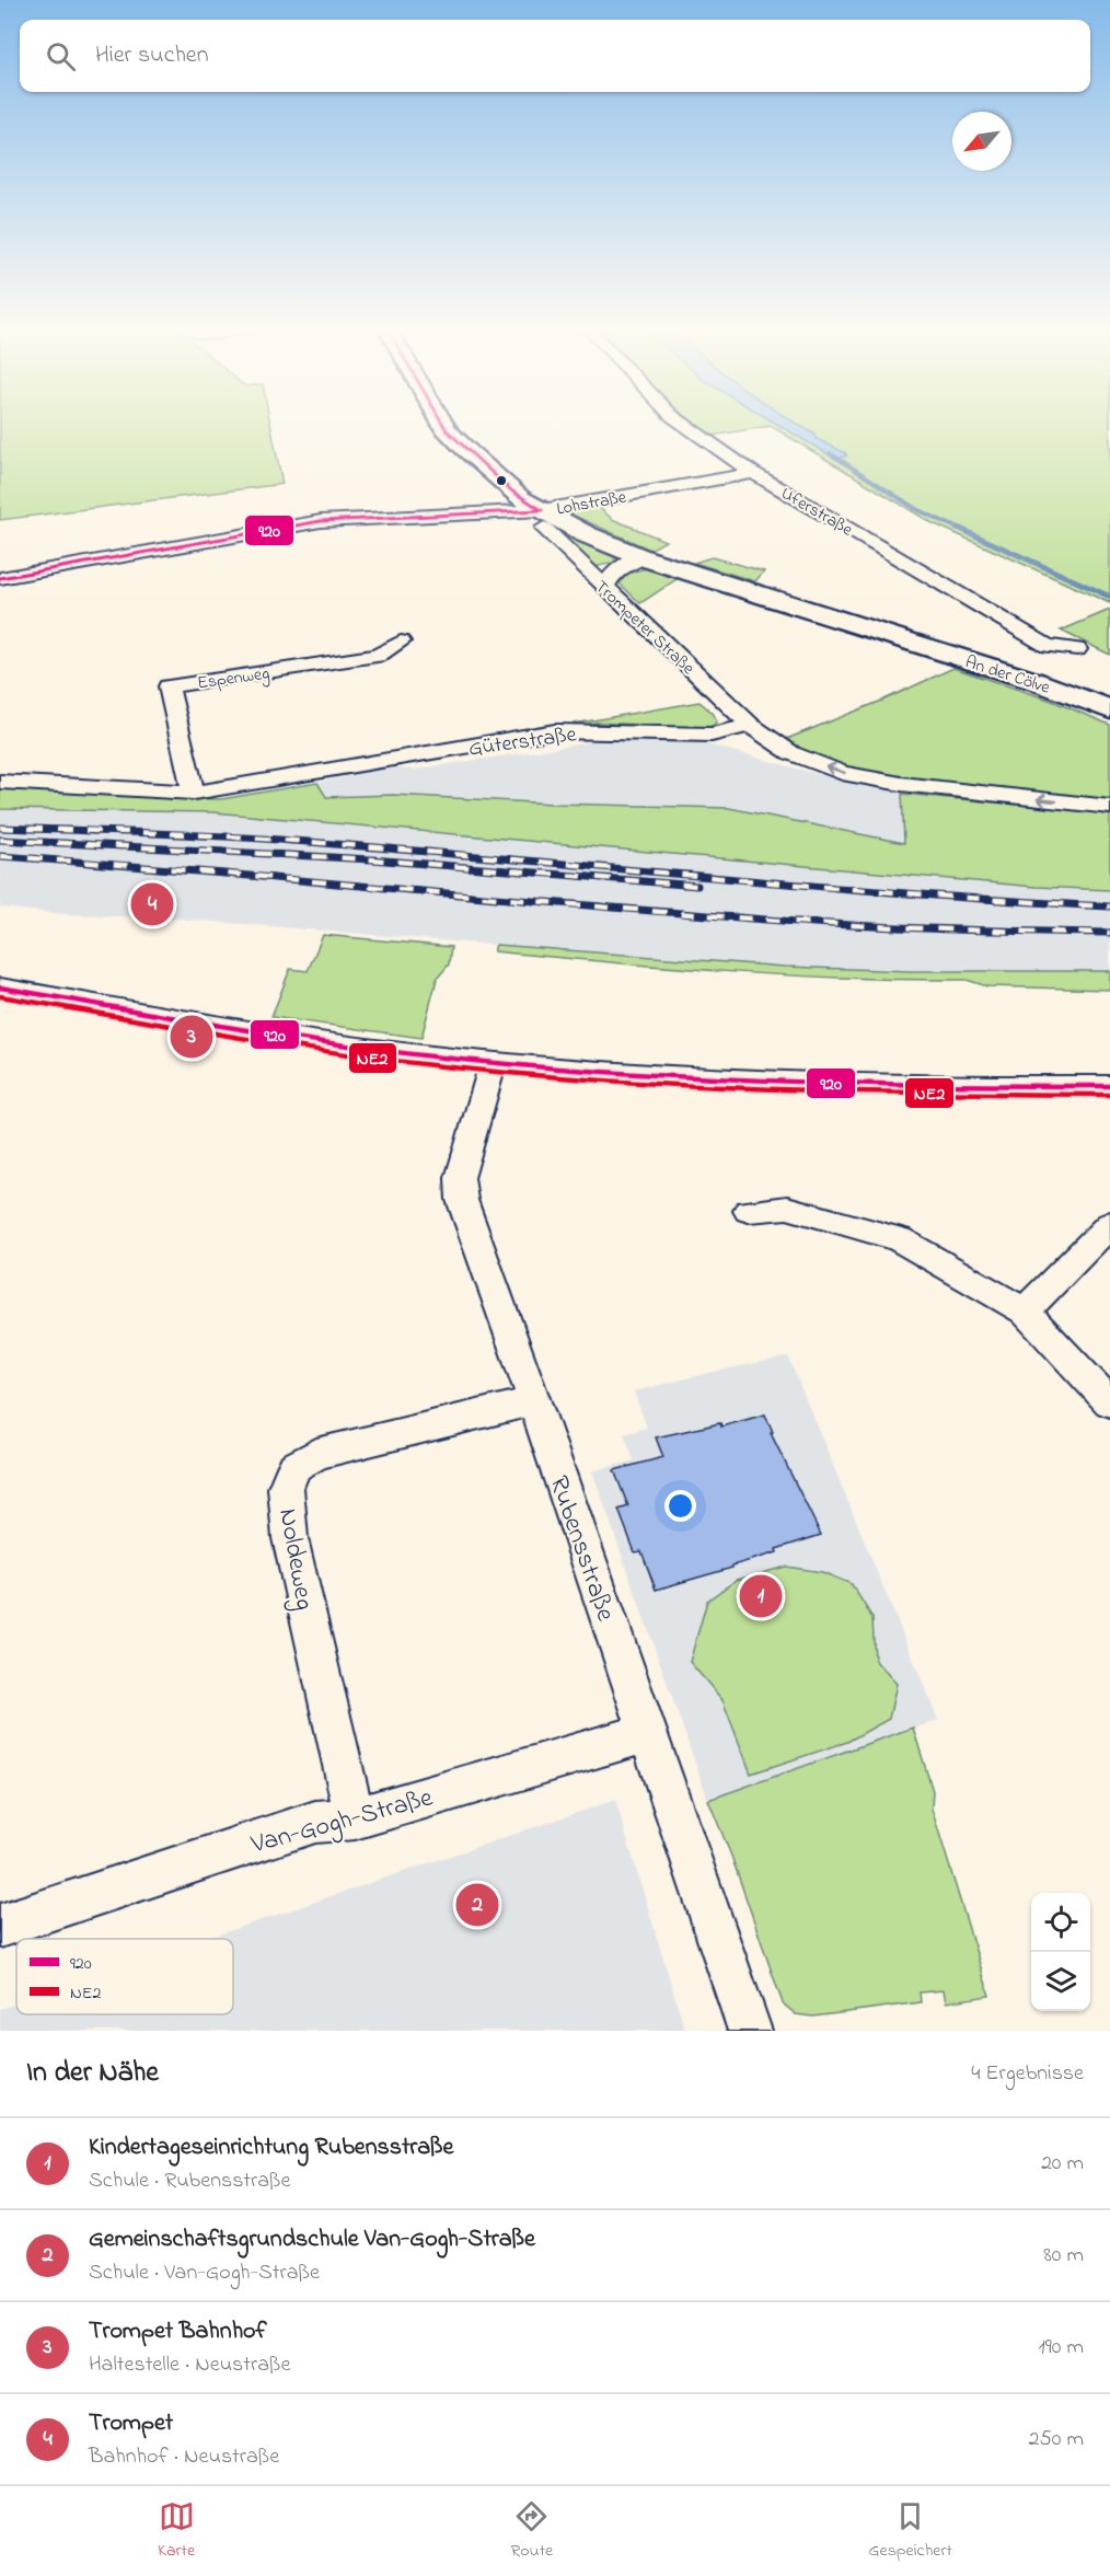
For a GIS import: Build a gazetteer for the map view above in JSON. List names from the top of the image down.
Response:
{
  "streets": {
    "street": [
      "Lohstraße",
      "Uferstraße",
      "Trompeter Straße",
      "An der Cölve",
      "Espenweg",
      "Güterstraße",
      "Rubensstraße",
      "Noldeweg",
      "Van-Gogh-Straße"
    ]
  },
  "crossings": [
    ["Lohstraße", "Uferstraße"],
    ["Lohstraße", "Trompeter Straße"],
    ["Lohstraße", "An der Cölve"],
    ["Trompeter Straße", "An der Cölve"],
    ["Trompeter Straße", "Güterstraße"],
    ["Espenweg", "Güterstraße"],
    ["Rubensstraße", "Noldeweg"],
    ["Rubensstraße", "Van-Gogh-Straße"],
    ["Noldeweg", "Van-Gogh-Straße"]
  ],
  "lines": ["transit line 920", "transit line NE2"],
  "legend": ["920", "NE2"],
  "north": "bottom left",
  "page": {
    "search": "Hier suchen",
    "pins": [
      "4",
      "3",
      "1",
      "2"
    ],
    "heading": ["In der Nähe", "4 Ergebnisse"],
    "list": [
      {
        "mark": "1",
        "name": "Kindertageseinrichtung Rubensstraße",
        "note": "Schule · Rubensstraße",
        "value": "20 m"
      },
      {
        "mark": "2",
        "name": "Gemeinschaftsgrundschule Van-Gogh-Straße",
        "note": "Schule · Van-Gogh-Straße",
        "value": "80 m"
      },
      {
        "mark": "3",
        "name": "Trompet Bahnhof",
        "note": "Haltestelle · Neustraße",
        "value": "190 m"
      },
      {
        "mark": "4",
        "name": "Trompet",
        "note": "Bahnhof · Neustraße",
        "value": "250 m"
      }
    ],
    "nav": ["Karte", "Route", "Gespeichert"]
  }
}
